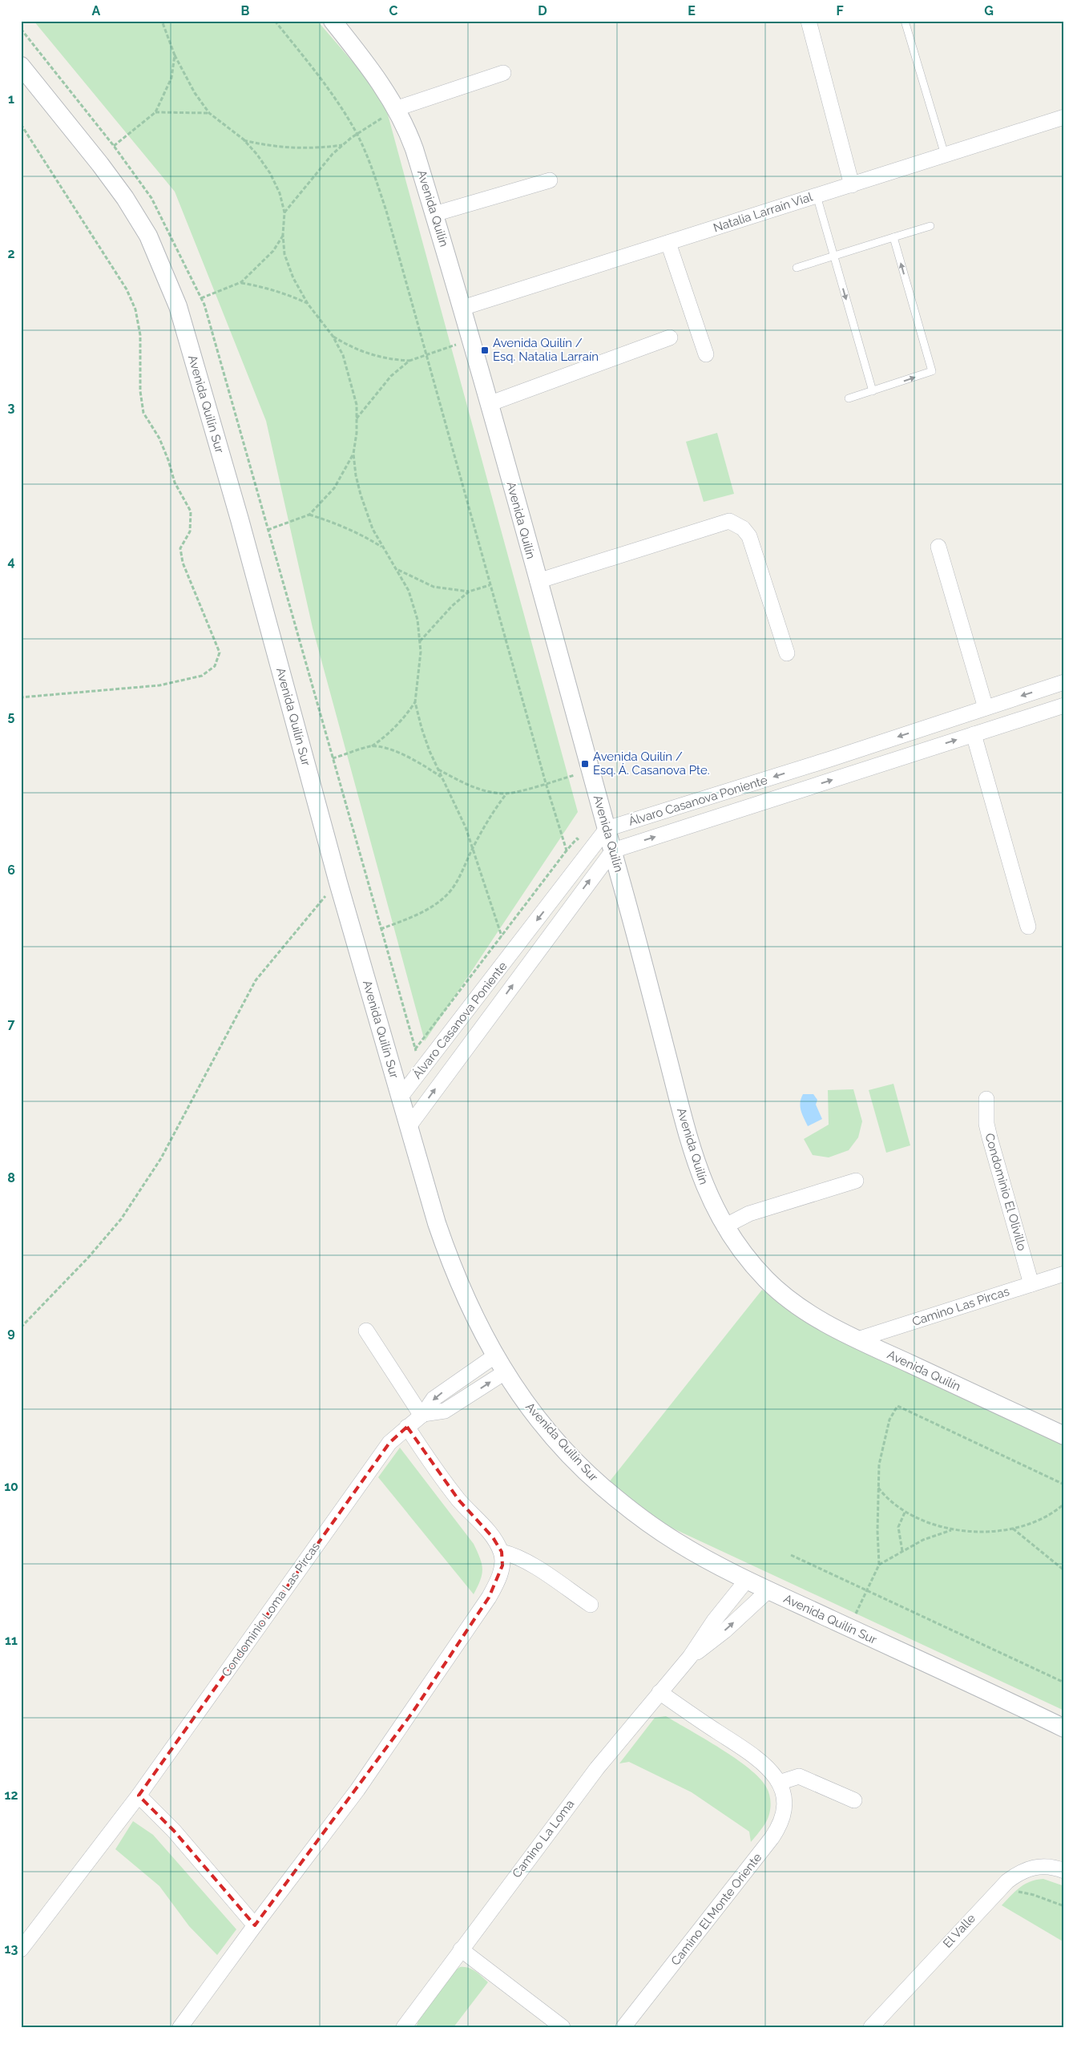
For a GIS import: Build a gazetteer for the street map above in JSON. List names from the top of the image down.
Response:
{
  "streets": {
    "street": [
      "Avenida Quilín",
      "Natalia Larraín Vial",
      "Avenida Quilín Sur",
      "Álvaro Casanova Poniente",
      "Condominio El Olivillo",
      "Camino Las Pircas",
      "Condominio Loma Las Pircas",
      "Camino La Loma",
      "Camino El Monte Oriente",
      "El Valle"
    ]
  },
  "crossings": [
    ["Avenida Quilín", "Natalia Larraín Vial"],
    ["Avenida Quilín", "Álvaro Casanova Poniente"],
    ["Avenida Quilín", "Camino Las Pircas"],
    ["Avenida Quilín Sur", "Álvaro Casanova Poniente"],
    ["Avenida Quilín Sur", "Condominio Loma Las Pircas"],
    ["Avenida Quilín Sur", "Camino La Loma"],
    ["Condominio El Olivillo", "Camino Las Pircas"]
  ],
  "places": {
    "transit": ["Avenida Quilín / Esq. Natalia Larraín", "Avenida Quilín / Esq. Á. Casanova Pte."]
  },
  "grid": {
    "columns": [
      "A",
      "B",
      "C",
      "D",
      "E",
      "F",
      "G"
    ],
    "rows": [
      "1",
      "2",
      "3",
      "4",
      "5",
      "6",
      "7",
      "8",
      "9",
      "10",
      "11",
      "12",
      "13"
    ]
  }
}
